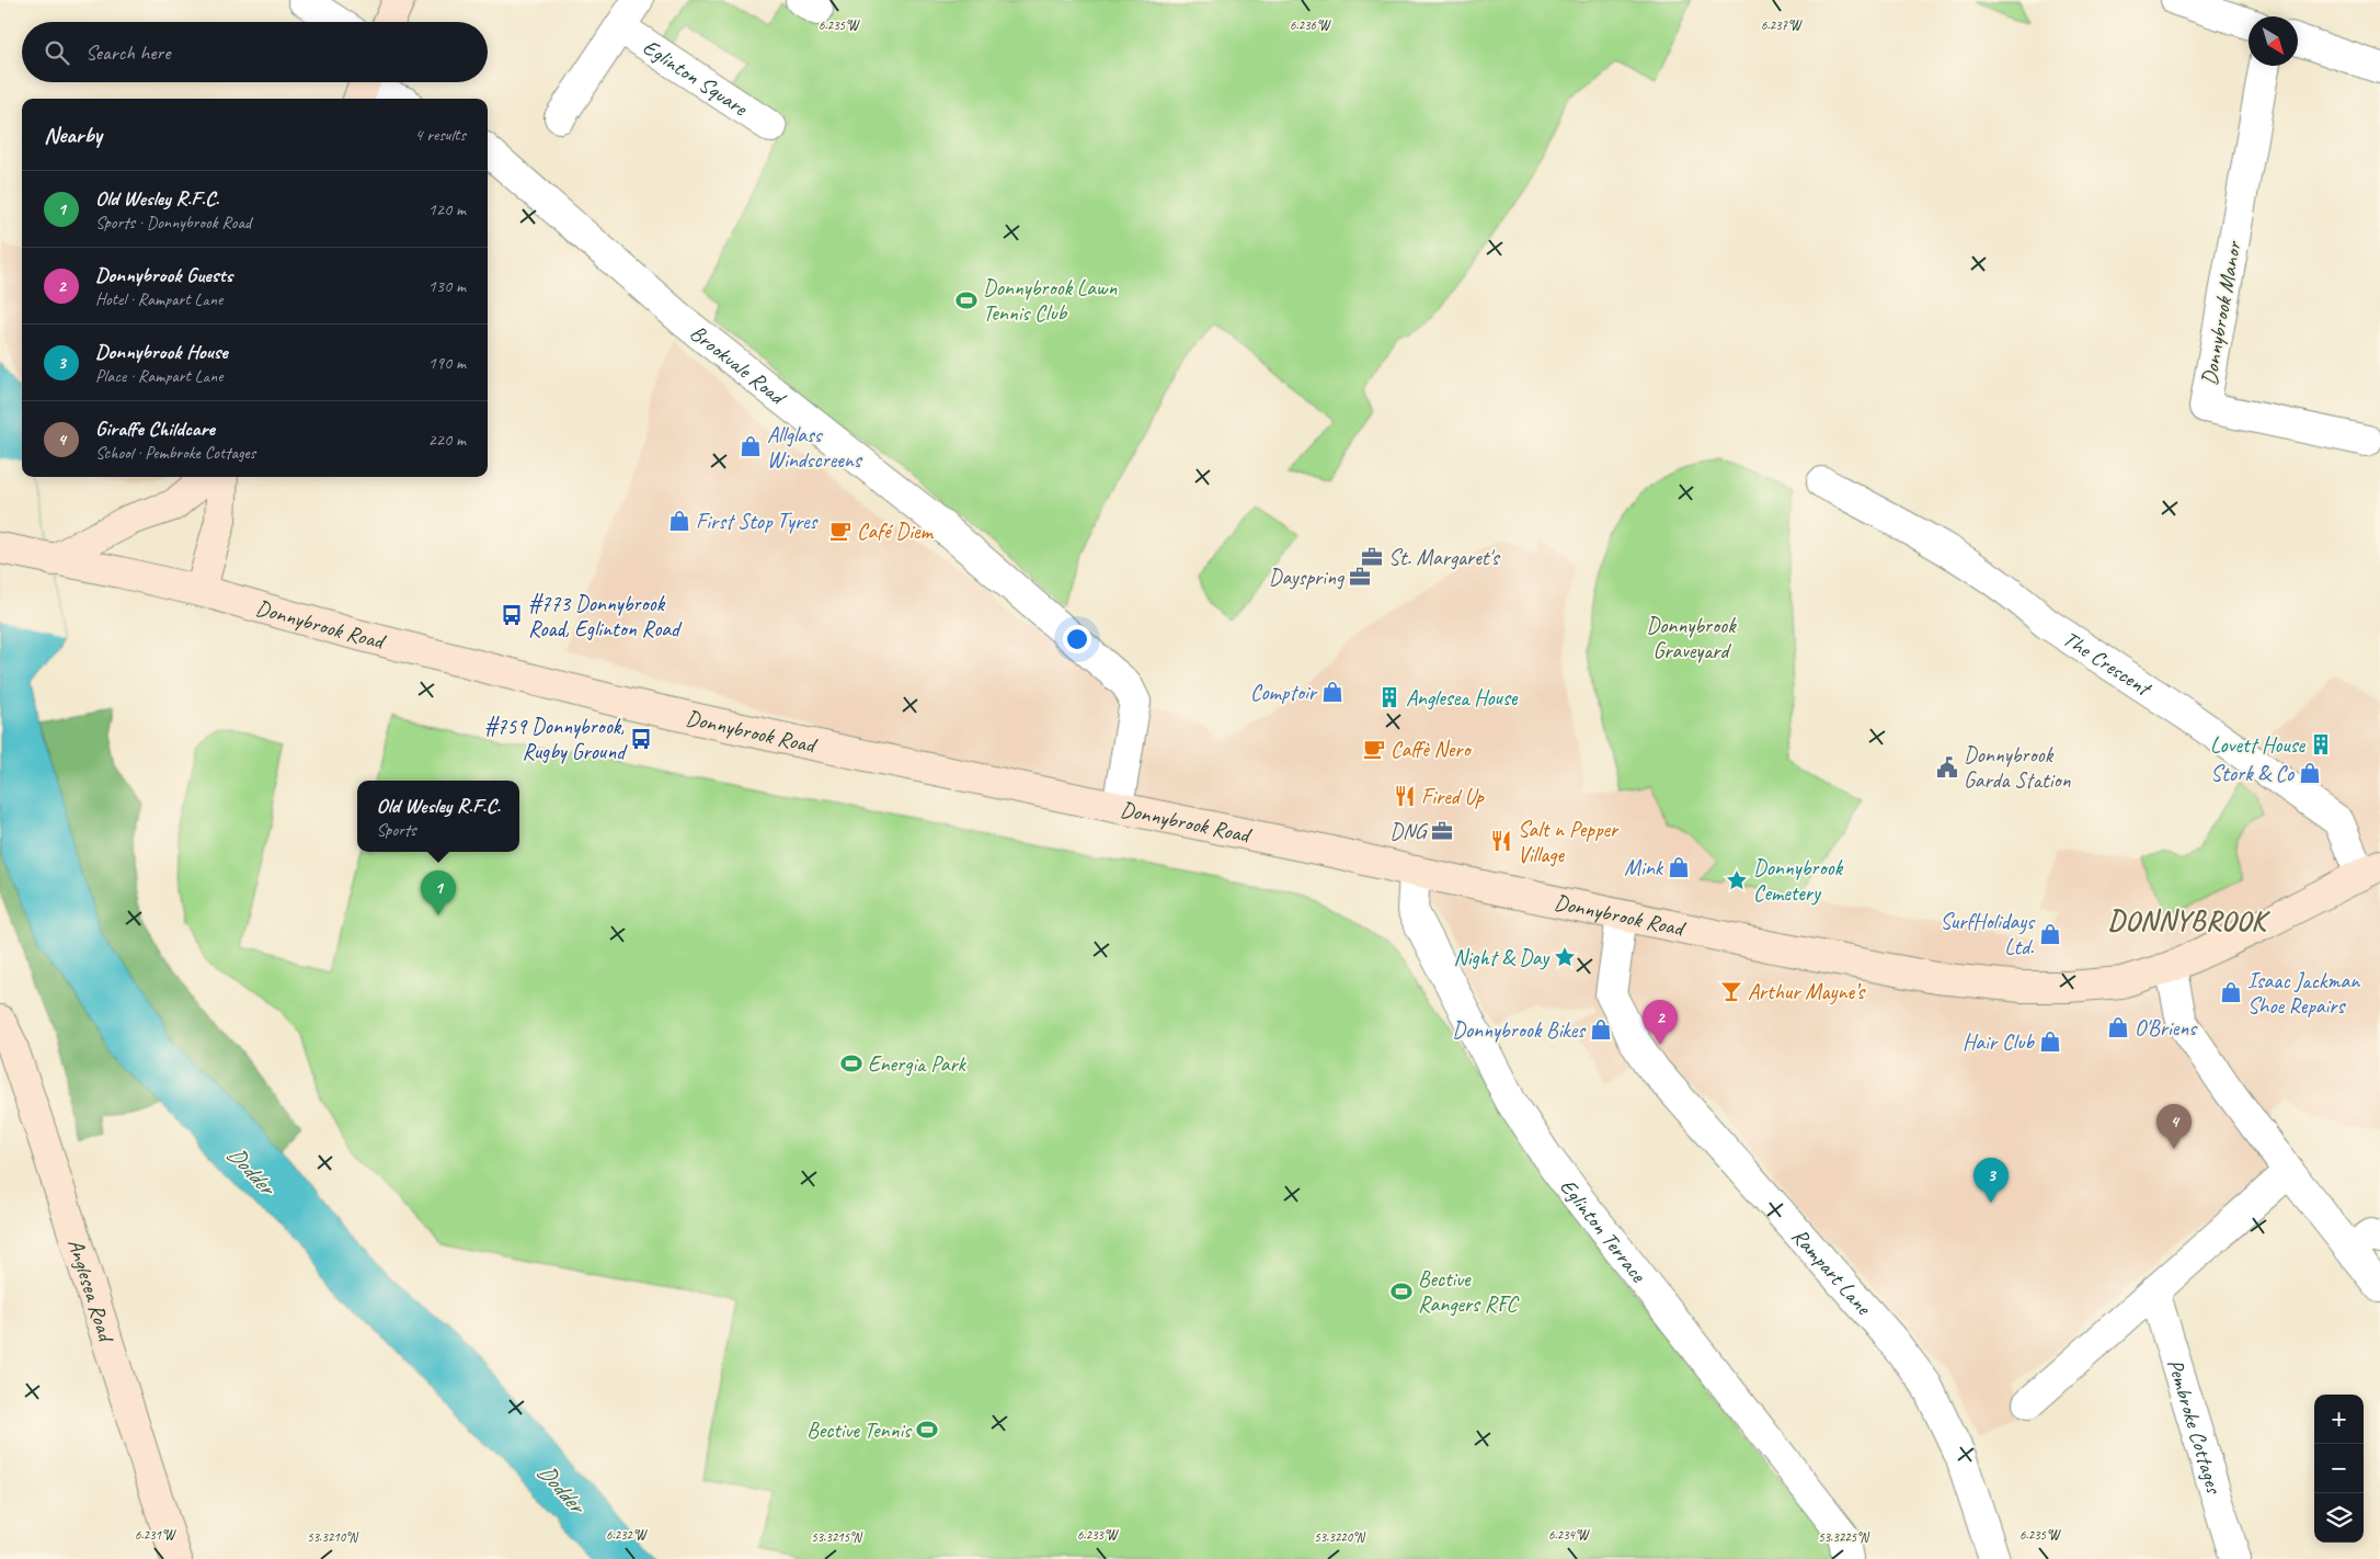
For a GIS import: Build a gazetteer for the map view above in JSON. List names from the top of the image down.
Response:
{
  "streets": {
    "main road": ["Donnybrook Road", "Anglesea Road"],
    "street": [
      "Eglinton Square",
      "Donnybrook Manor",
      "Brookvale Road",
      "The Crescent",
      "Eglinton Terrace",
      "Rampart Lane",
      "Pembroke Cottages"
    ]
  },
  "crossings": [
    ["Brookvale Road", "Donnybrook Road"],
    ["Donnybrook Road", "The Crescent"],
    ["Donnybrook Road", "Eglinton Terrace"],
    ["Donnybrook Road", "Rampart Lane"]
  ],
  "districts": ["DONNYBROOK"],
  "water": ["Dodder"],
  "parks": ["Donnybrook Graveyard"],
  "places": {
    "sports": [
      "Donnybrook Lawn Tennis Club",
      "Energia Park",
      "Bective Rangers RFC",
      "Bective Tennis"
    ],
    "shop": [
      "Allglass Windscreens",
      "First Stop Tyres",
      "Comptoir",
      "Stork & Co",
      "Mink",
      "SurfHolidays Ltd.",
      "Isaac Jackman Shoe Repairs",
      "O'Briens",
      "Donnybrook Bikes",
      "Hair Club"
    ],
    "cafe": ["Café Diem", "Caffè Nero"],
    "office": ["St. Margaret's", "Dayspring", "DNG"],
    "bus stop": ["#773 Donnybrook Road, Eglinton Road", "#759 Donnybrook, Rugby Ground"],
    "building": ["Anglesea House", "Lovett House"],
    "public building": ["Donnybrook Garda Station"],
    "restaurant": ["Fired Up", "Salt n Pepper Village"],
    "place": ["Donnybrook Cemetery", "Night & Day"],
    "bar": ["Arthur Mayne’s"]
  },
  "north": "bottom right",
  "page": {
    "search": "Search here",
    "heading": ["Nearby", "4 results"],
    "list": [
      {
        "mark": "1",
        "name": "Old Wesley R.F.C.",
        "note": "Sports · Donnybrook Road",
        "value": "120 m"
      },
      {
        "mark": "2",
        "name": "Donnybrook Guests",
        "note": "Hotel · Rampart Lane",
        "value": "130 m"
      },
      {
        "mark": "3",
        "name": "Donnybrook House",
        "note": "Place · Rampart Lane",
        "value": "190 m"
      },
      {
        "mark": "4",
        "name": "Giraffe Childcare",
        "note": "School · Pembroke Cottages",
        "value": "220 m"
      }
    ],
    "popup": ["Old Wesley R.F.C.", "Sports"],
    "pins": [
      "1",
      "2",
      "4",
      "3"
    ],
    "map_buttons": ["+", "−"]
  },
  "coordinates": [
    "6.235°W",
    "6.236°W",
    "6.237°W",
    "6.231°W",
    "6.232°W",
    "6.233°W",
    "6.234°W",
    "53.3210°N",
    "53.3215°N",
    "53.3220°N",
    "53.3225°N"
  ]
}
